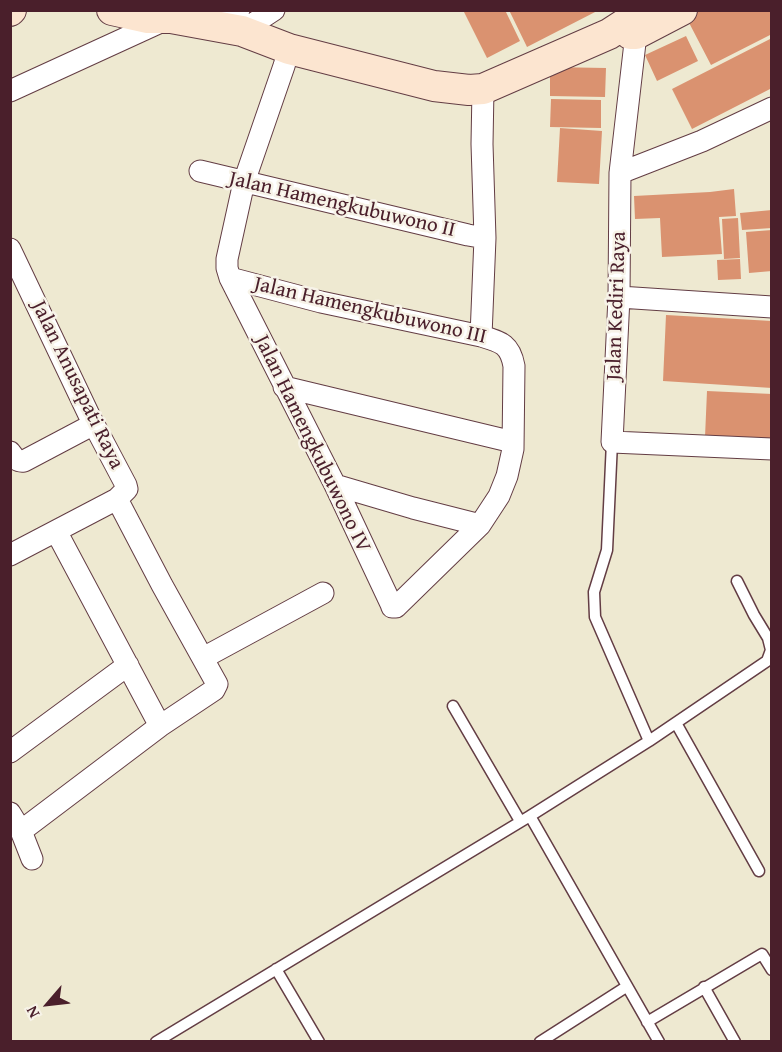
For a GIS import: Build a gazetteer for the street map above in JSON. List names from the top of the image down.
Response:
{
  "streets": {
    "street": [
      "Jalan Hamengkubuwono II",
      "Jalan Kediri Raya",
      "Jalan Hamengkubuwono III",
      "Jalan Anusapati Raya",
      "Jalan Hamengkubuwono IV"
    ]
  },
  "crossings": [
    ["Jalan Hamengkubuwono III", "Jalan Hamengkubuwono IV"]
  ],
  "north": "bottom left"
}
